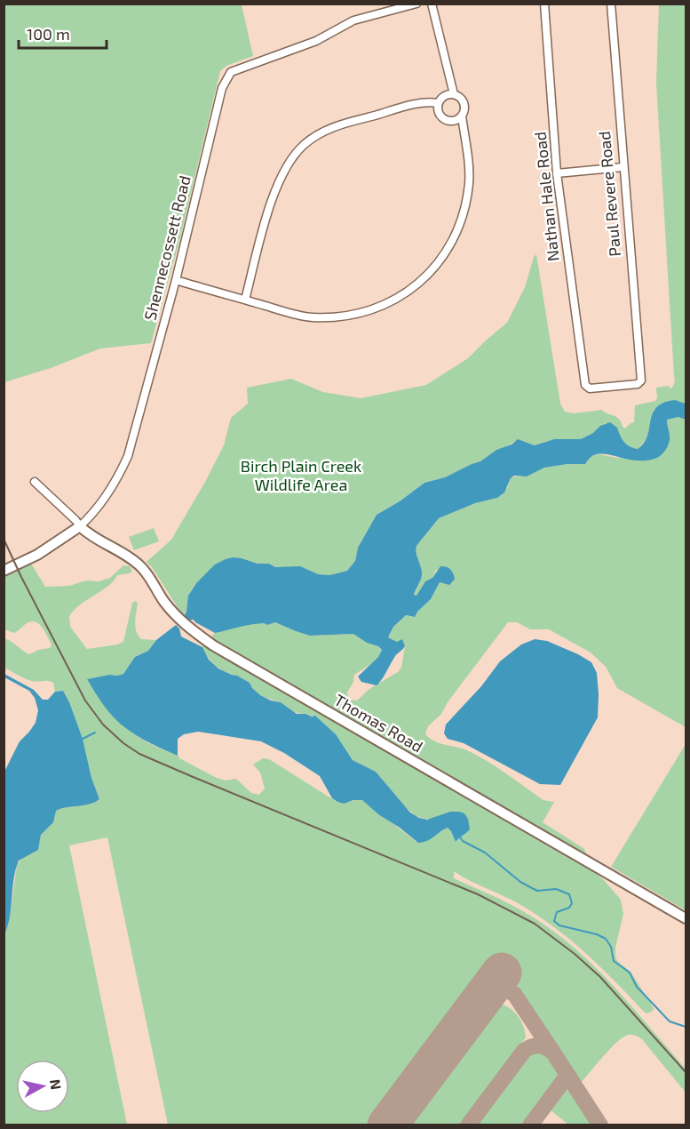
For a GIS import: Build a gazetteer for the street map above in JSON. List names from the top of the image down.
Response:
{
  "streets": {
    "main road": ["Shennecossett Road", "Thomas Road"],
    "street": ["Paul Revere Road", "Nathan Hale Road"]
  },
  "crossings": [
    ["Paul Revere Road", "Nathan Hale Road"],
    ["Shennecossett Road", "Thomas Road"]
  ],
  "parks": ["Birch Plain Creek Wildlife Area"],
  "scale_bar": "100 m",
  "north": "right"
}
